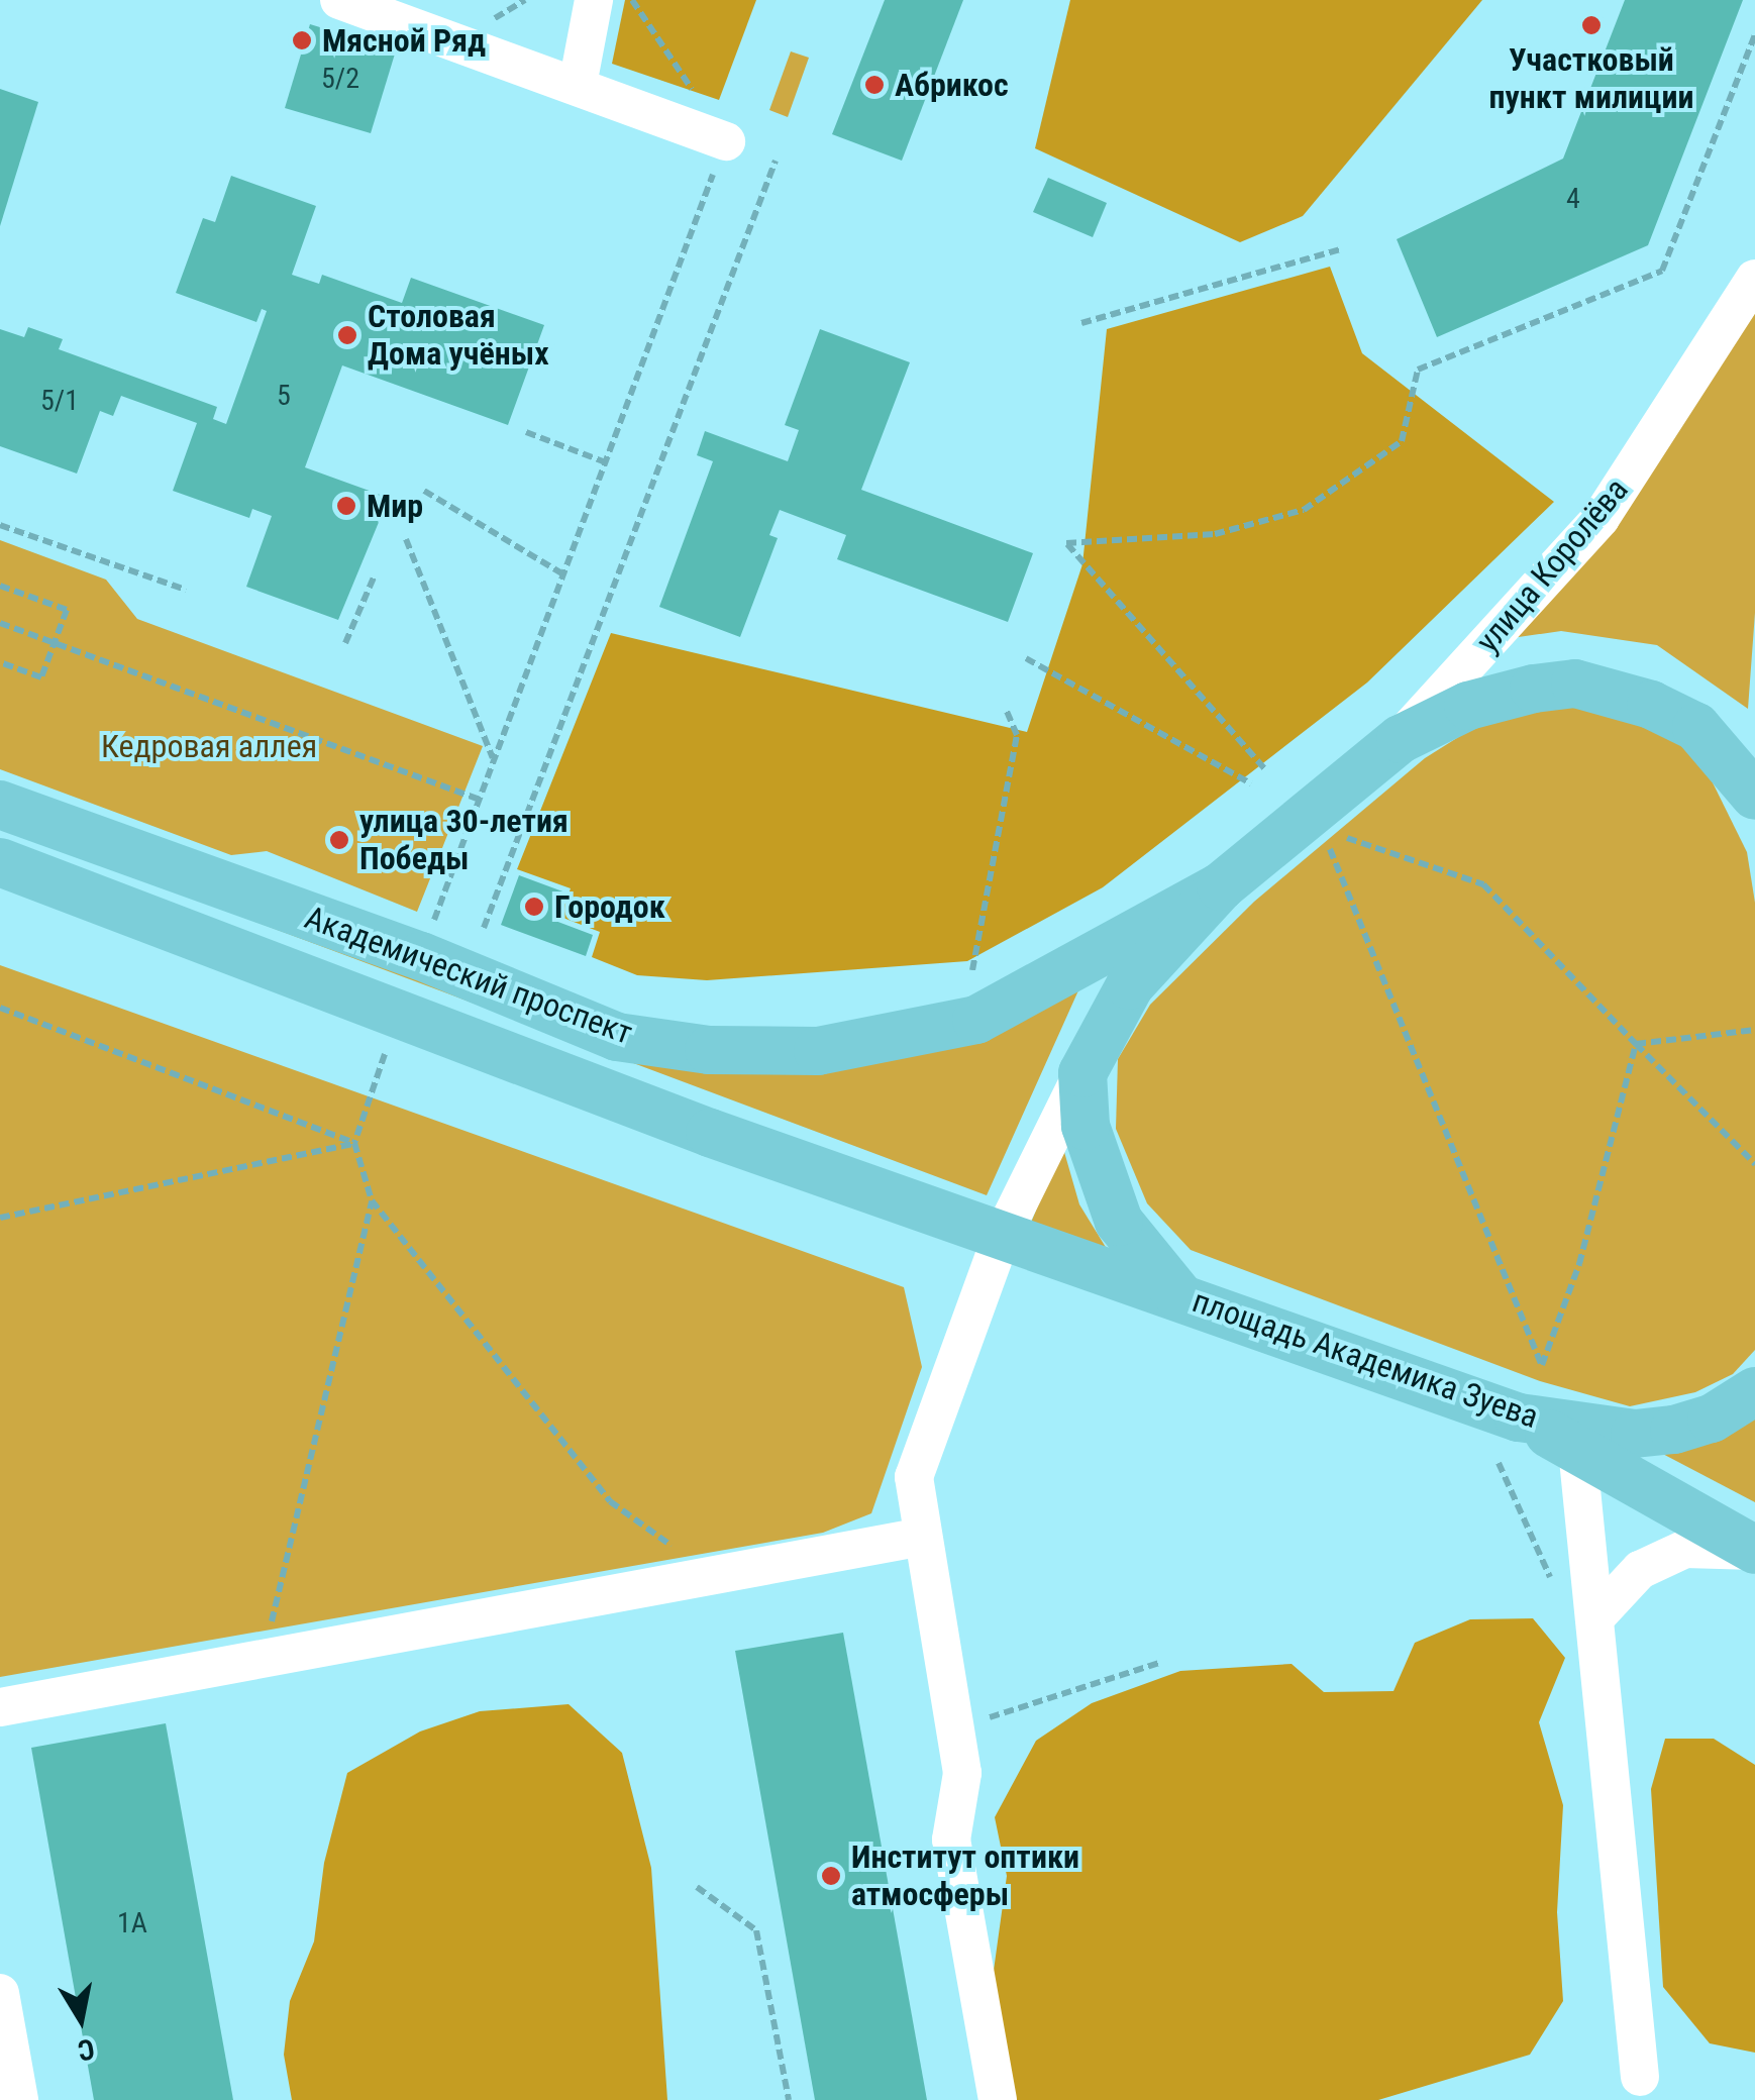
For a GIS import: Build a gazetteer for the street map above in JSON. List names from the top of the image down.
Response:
{
  "streets": {
    "main road": ["Академический проспект", "площадь Академика Зуева"],
    "street": ["улица Королёва"]
  },
  "crossings": [
    ["Академический проспект", "площадь Академика Зуева"]
  ],
  "parks": ["Кедровая аллея"],
  "places": [
    "Участковый пункт милиции",
    "Мясной Ряд",
    "Абрикос",
    "Столовая Дома учёных",
    "Мир",
    "улица 30-летия Победы",
    "Городок",
    "Институт оптики атмосферы"
  ],
  "house_numbers": [
    "5/2",
    "4",
    "5",
    "5/1",
    "1А"
  ],
  "north": "bottom"
}
